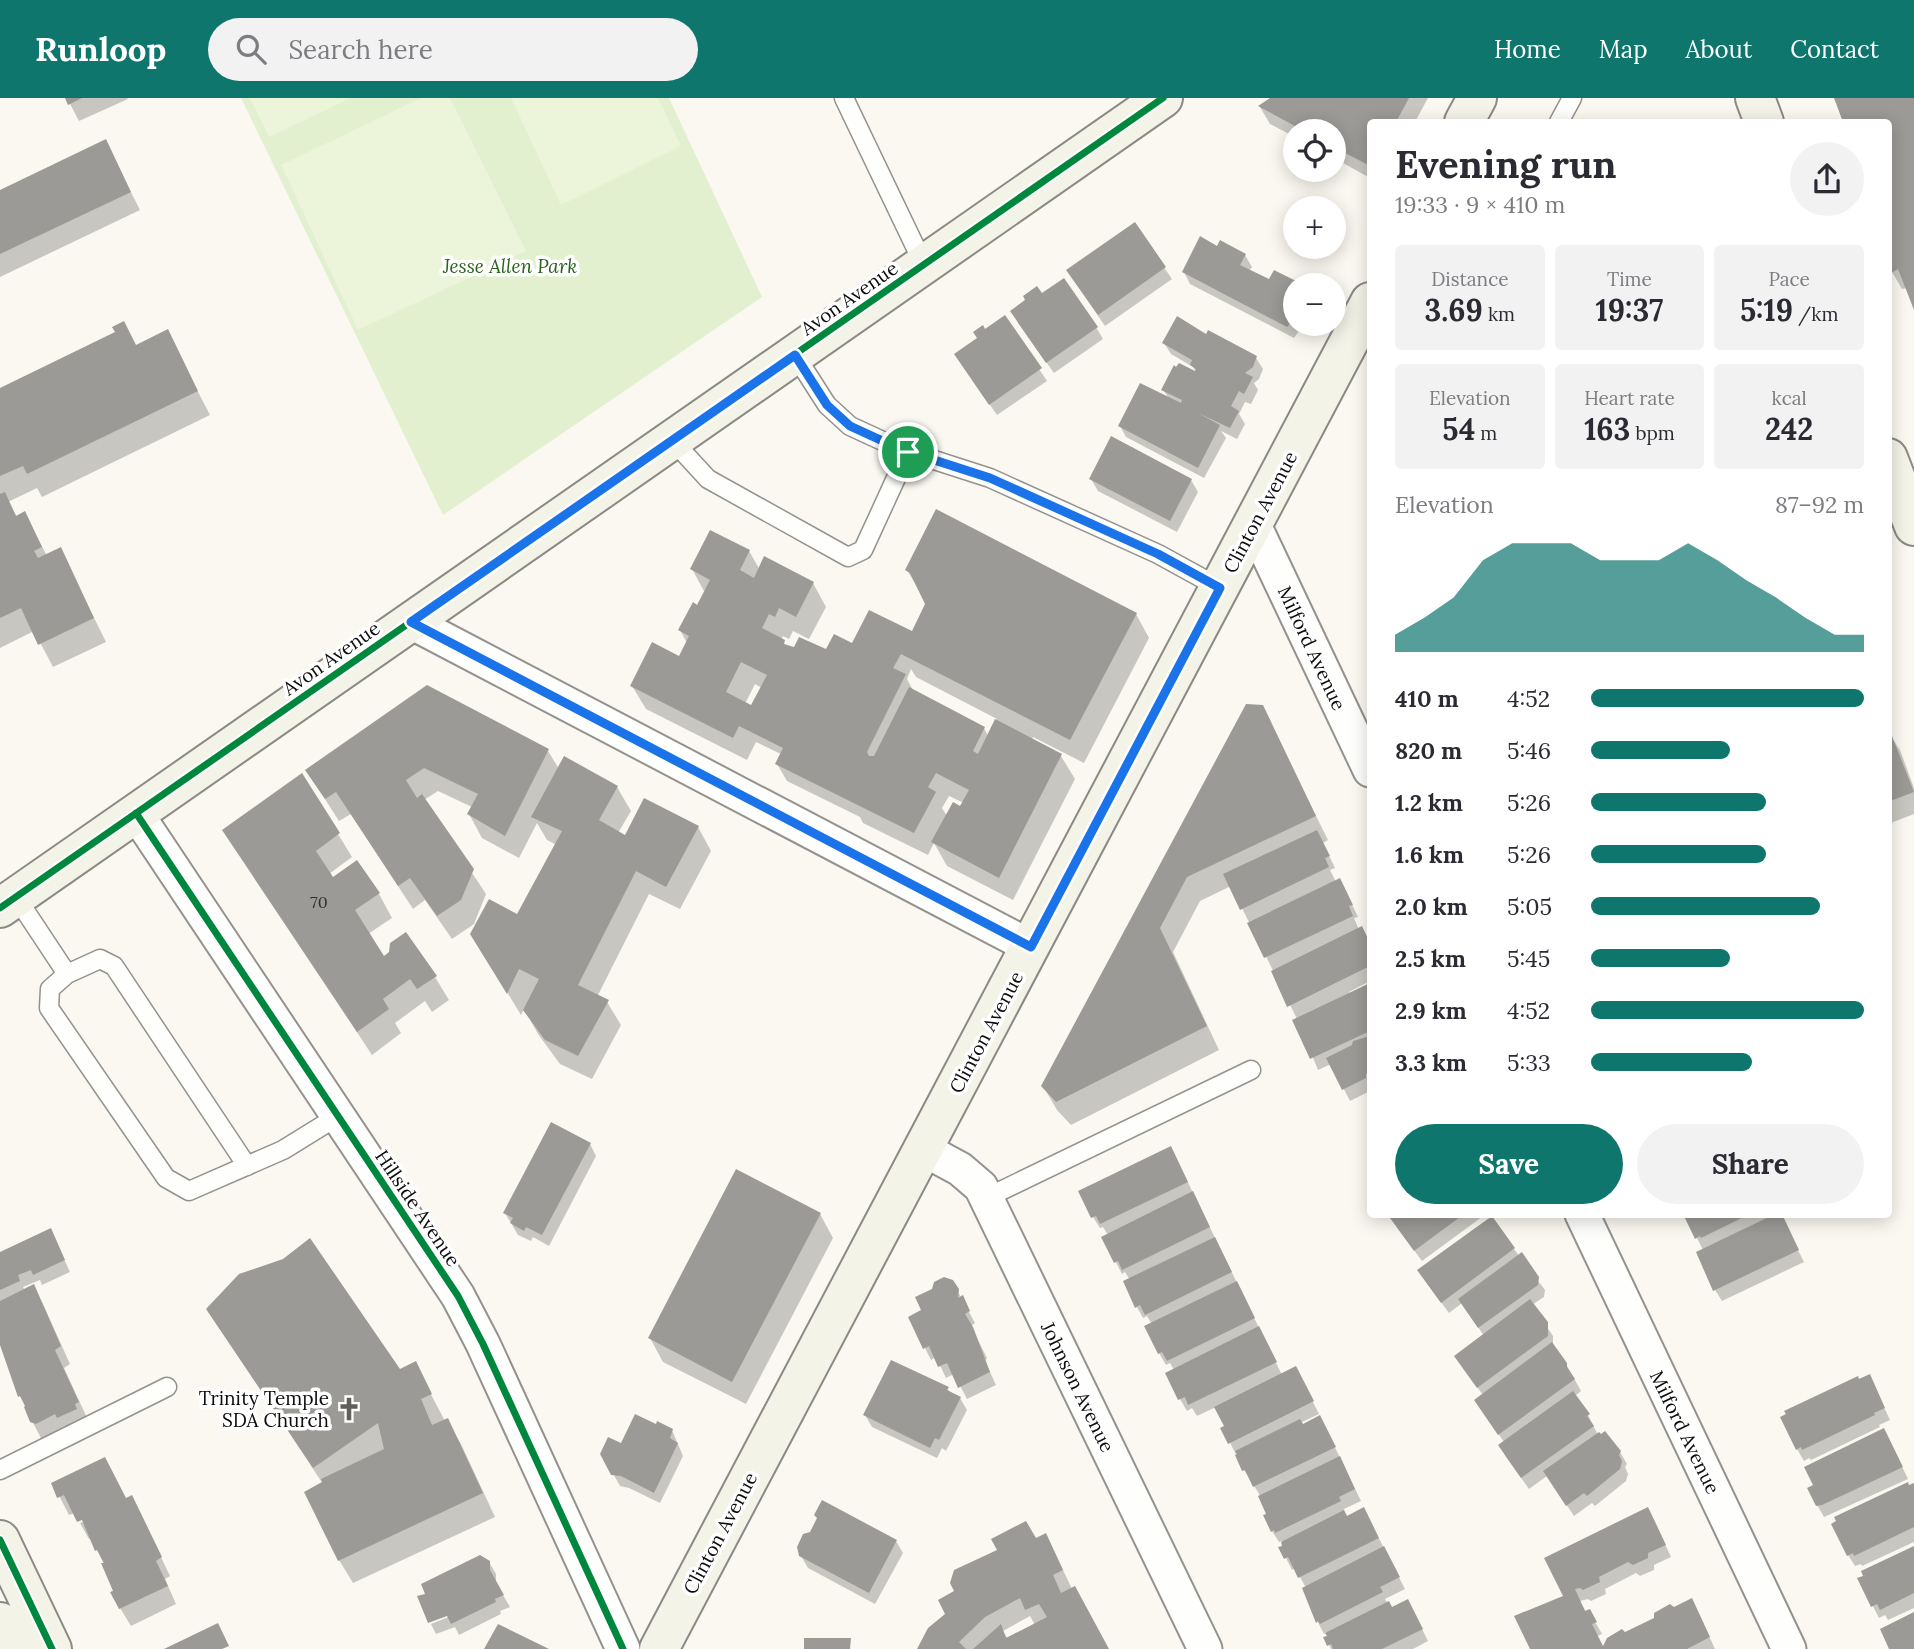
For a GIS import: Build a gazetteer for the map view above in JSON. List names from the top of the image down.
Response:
{
  "streets": {
    "main road": ["Avon Avenue", "Clinton Avenue"],
    "street": ["Milford Avenue", "Hillside Avenue", "Johnson Avenue"]
  },
  "crossings": [
    ["Avon Avenue", "Hillside Avenue"],
    ["Clinton Avenue", "Milford Avenue"],
    ["Clinton Avenue", "Johnson Avenue"]
  ],
  "parks": ["Jesse Allen Park"],
  "places": {
    "church": ["Trinity Temple SDA Church"]
  },
  "house_numbers": ["70"],
  "page": {
    "header": "Runloop",
    "search": "Search here",
    "nav": [
      "Home",
      "Map",
      "About",
      "Contact"
    ],
    "map_buttons": ["+", "−"],
    "heading": ["Evening run", "19:33 · 9 × 410 m"],
    "stats": [
      ["Distance", "3.69 km"],
      ["Time", "19:37"],
      ["Pace", "5:19 /km"],
      ["Elevation", "54 m"],
      ["Heart rate", "163 bpm"],
      ["kcal", "242"]
    ],
    "chart": ["Elevation", "87–92 m"],
    "list": [
      {
        "name": "410 m",
        "note": "4:52"
      },
      {
        "name": "820 m",
        "note": "5:46"
      },
      {
        "name": "1.2 km",
        "note": "5:26"
      },
      {
        "name": "1.6 km",
        "note": "5:26"
      },
      {
        "name": "2.0 km",
        "note": "5:05"
      },
      {
        "name": "2.5 km",
        "note": "5:45"
      },
      {
        "name": "2.9 km",
        "note": "4:52"
      },
      {
        "name": "3.3 km",
        "note": "5:33"
      }
    ],
    "buttons": ["Save", "Share"]
  }
}
